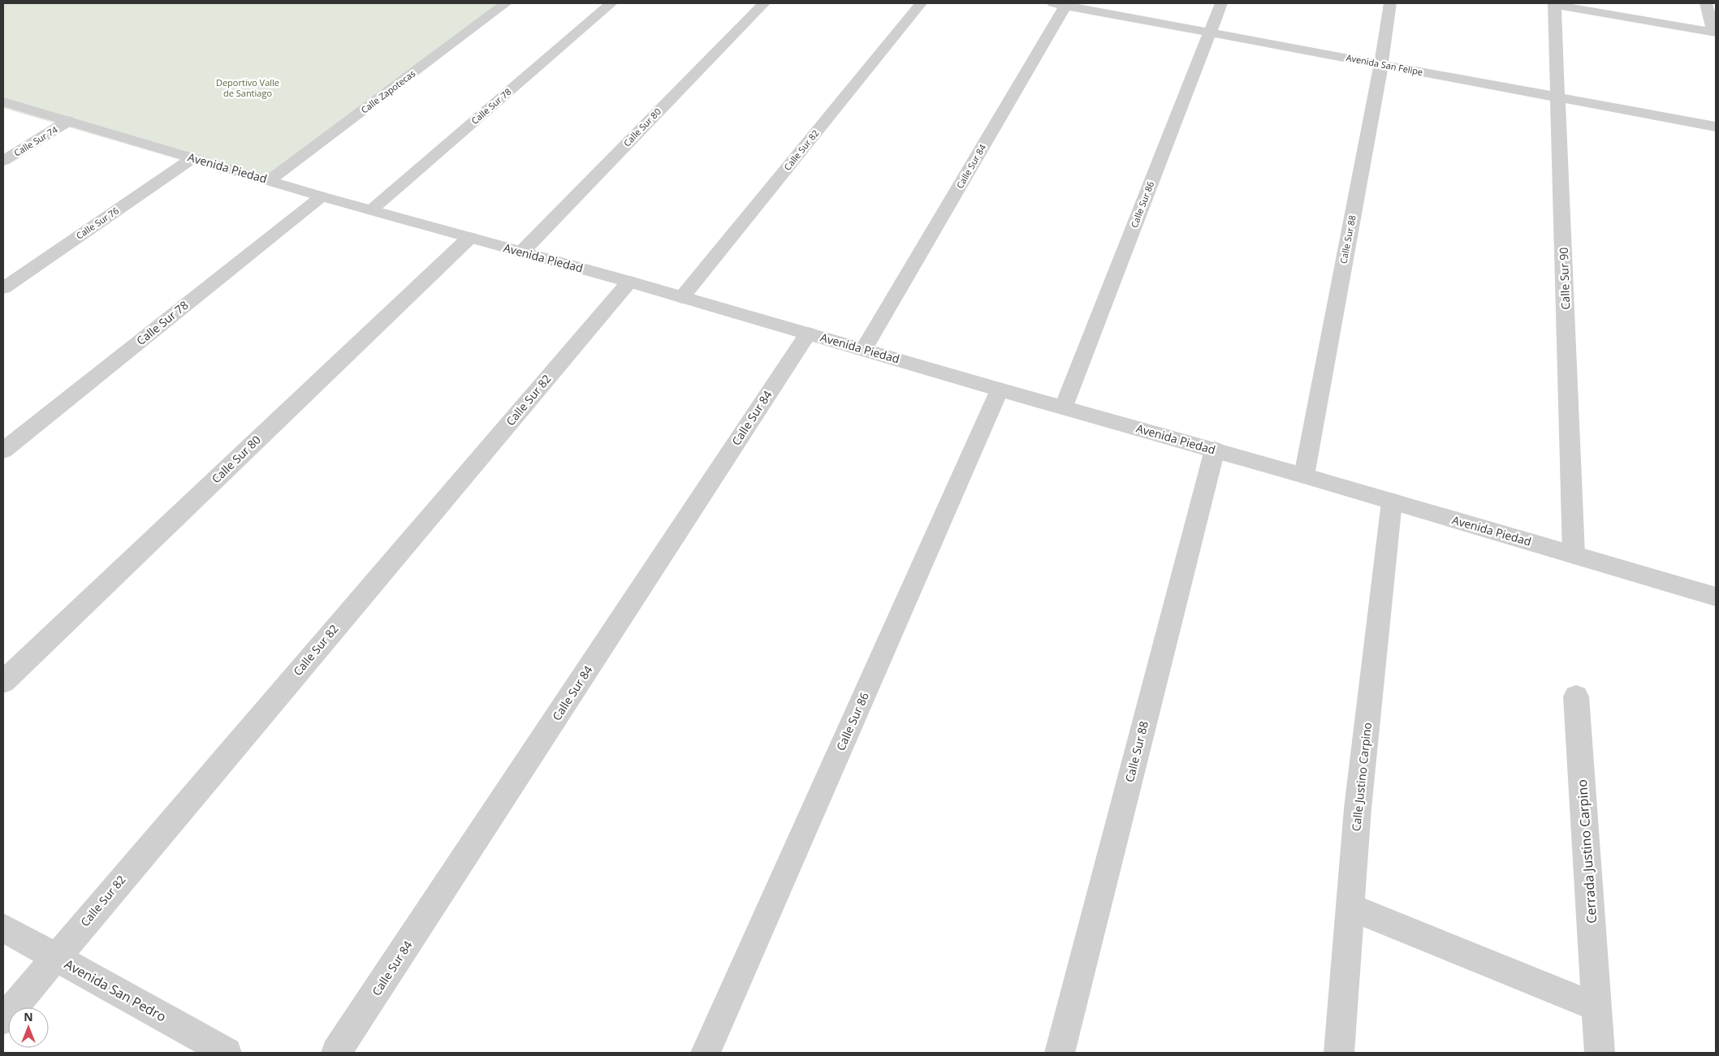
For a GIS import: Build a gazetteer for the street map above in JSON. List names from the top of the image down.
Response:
{
  "streets": {
    "street": [
      "Avenida San Felipe",
      "Calle Zapotecas",
      "Calle Sur 78",
      "Calle Sur 80",
      "Calle Sur 74",
      "Calle Sur 82",
      "Calle Sur 84",
      "Avenida Piedad",
      "Calle Sur 86",
      "Calle Sur 76",
      "Calle Sur 88",
      "Calle Sur 90",
      "Calle Justino Carpino",
      "Cerrada Justino Carpino",
      "Avenida San Pedro"
    ]
  },
  "crossings": [
    ["Avenida San Felipe", "Calle Sur 84"],
    ["Avenida San Felipe", "Calle Sur 86"],
    ["Avenida San Felipe", "Calle Sur 88"],
    ["Avenida San Felipe", "Calle Sur 90"],
    ["Calle Zapotecas", "Avenida Piedad"],
    ["Calle Sur 78", "Avenida Piedad"],
    ["Calle Sur 80", "Avenida Piedad"],
    ["Calle Sur 74", "Avenida Piedad"],
    ["Calle Sur 82", "Avenida Piedad"],
    ["Calle Sur 82", "Avenida San Pedro"],
    ["Calle Sur 84", "Avenida Piedad"],
    ["Avenida Piedad", "Calle Sur 86"],
    ["Avenida Piedad", "Calle Sur 76"],
    ["Avenida Piedad", "Calle Sur 88"],
    ["Avenida Piedad", "Calle Sur 90"],
    ["Avenida Piedad", "Calle Justino Carpino"]
  ],
  "parks": ["Deportivo Valle de Santiago"],
  "north": "top"
}
